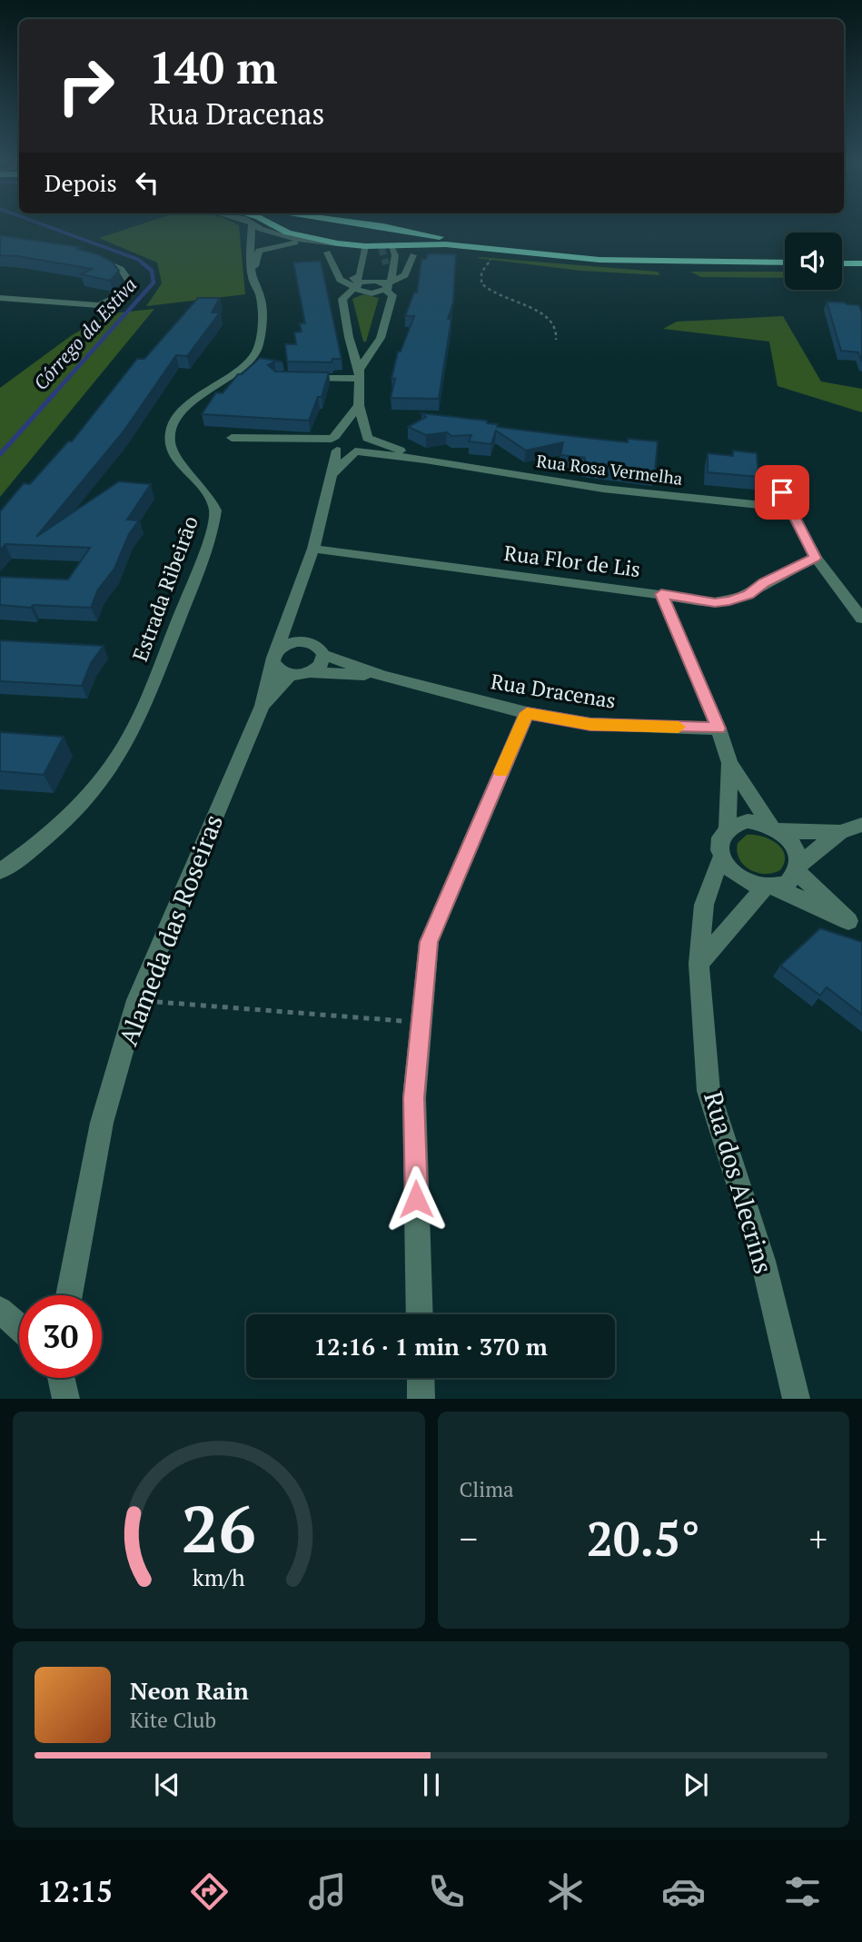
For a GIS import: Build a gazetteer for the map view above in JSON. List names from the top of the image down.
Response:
{
  "streets": {
    "street": [
      "Rua Rosa Vermelha",
      "Rua Flor de Lis",
      "Estrada Ribeirão",
      "Rua Dracenas",
      "Alameda das Roseiras",
      "Rua dos Alecrins"
    ]
  },
  "crossings": [
    ["Rua Rosa Vermelha", "Alameda das Roseiras"],
    ["Rua Flor de Lis", "Alameda das Roseiras"],
    ["Rua Dracenas", "Alameda das Roseiras"]
  ],
  "water": ["Córrego da Estiva"],
  "page": {
    "turn": ["140 m", "Rua Dracenas"],
    "then": "Depois",
    "limit": "30",
    "trip": "12:16 · 1 min · 370 m",
    "tile": "Clima",
    "heat": ["−", "20.5°", "+"],
    "song": ["Neon Rain", "Kite Club"],
    "tabs": "12:15",
    "gauge": ["26", "km/h"]
  }
}
